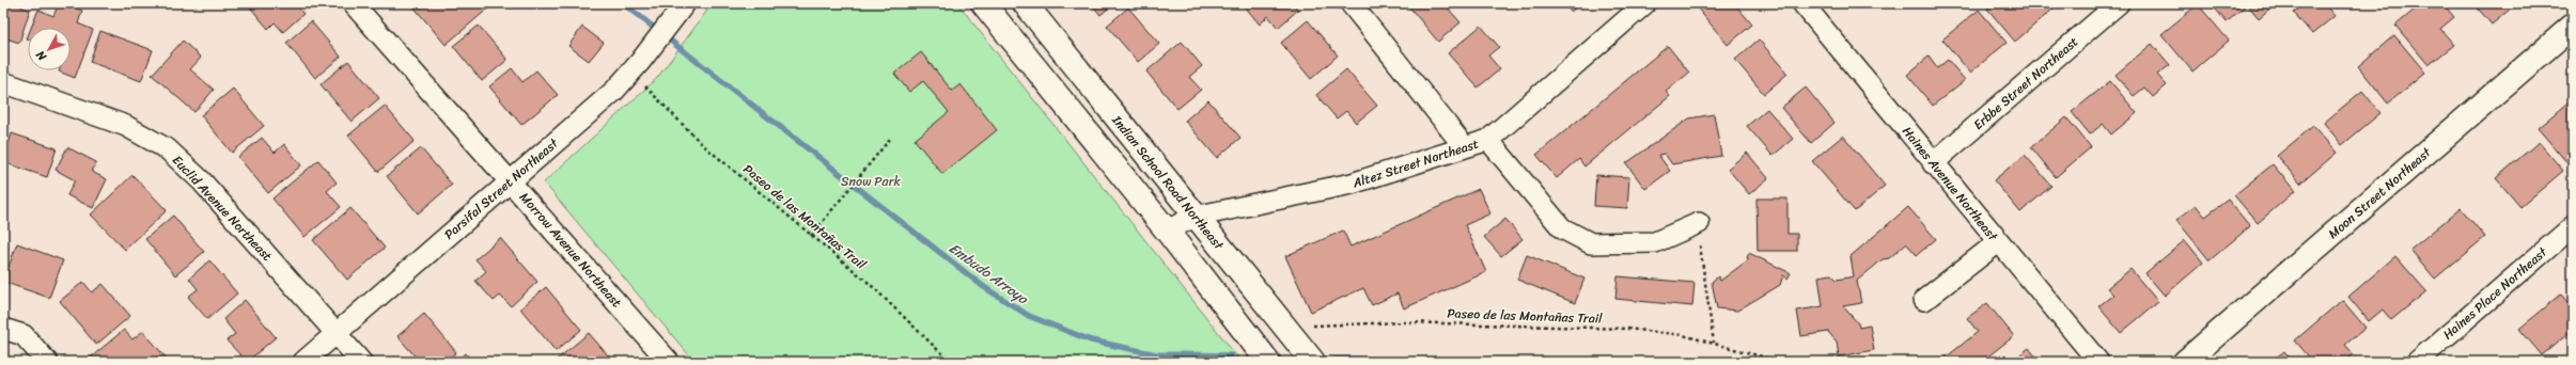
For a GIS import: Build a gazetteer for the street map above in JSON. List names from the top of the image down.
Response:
{
  "streets": {
    "street": [
      "Erbbe Street Northeast",
      "Altez Street Northeast",
      "Indian School Road Northeast",
      "Haines Avenue Northeast",
      "Parsifal Street Northeast",
      "Moon Street Northeast",
      "Euclid Avenue Northeast",
      "Morrow Avenue Northeast",
      "Haines Place Northeast"
    ],
    "path": ["Paseo de las Montañas Trail"]
  },
  "crossings": [
    ["Erbbe Street Northeast", "Haines Avenue Northeast"],
    ["Altez Street Northeast", "Indian School Road Northeast"],
    ["Indian School Road Northeast", "Paseo de las Montañas Trail"],
    ["Parsifal Street Northeast", "Euclid Avenue Northeast"],
    ["Parsifal Street Northeast", "Morrow Avenue Northeast"]
  ],
  "water": ["Embudo Arroyo"],
  "parks": ["Snow Park"],
  "north": "bottom left"
}
